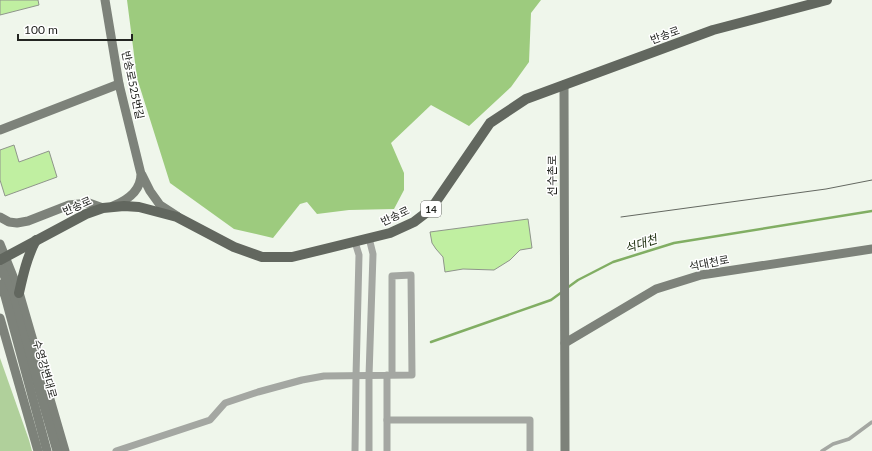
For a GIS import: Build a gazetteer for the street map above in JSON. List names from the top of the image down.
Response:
{
  "streets": {
    "main road": [
      "반송로",
      "반송로525번길",
      "선수촌로",
      "14",
      "석대천로",
      "수영강변대로"
    ]
  },
  "crossings": [
    ["반송로", "반송로525번길"],
    ["반송로", "선수촌로"],
    ["선수촌로", "석대천로"]
  ],
  "water": ["석대천"],
  "scale_bar": "100 m"
}
